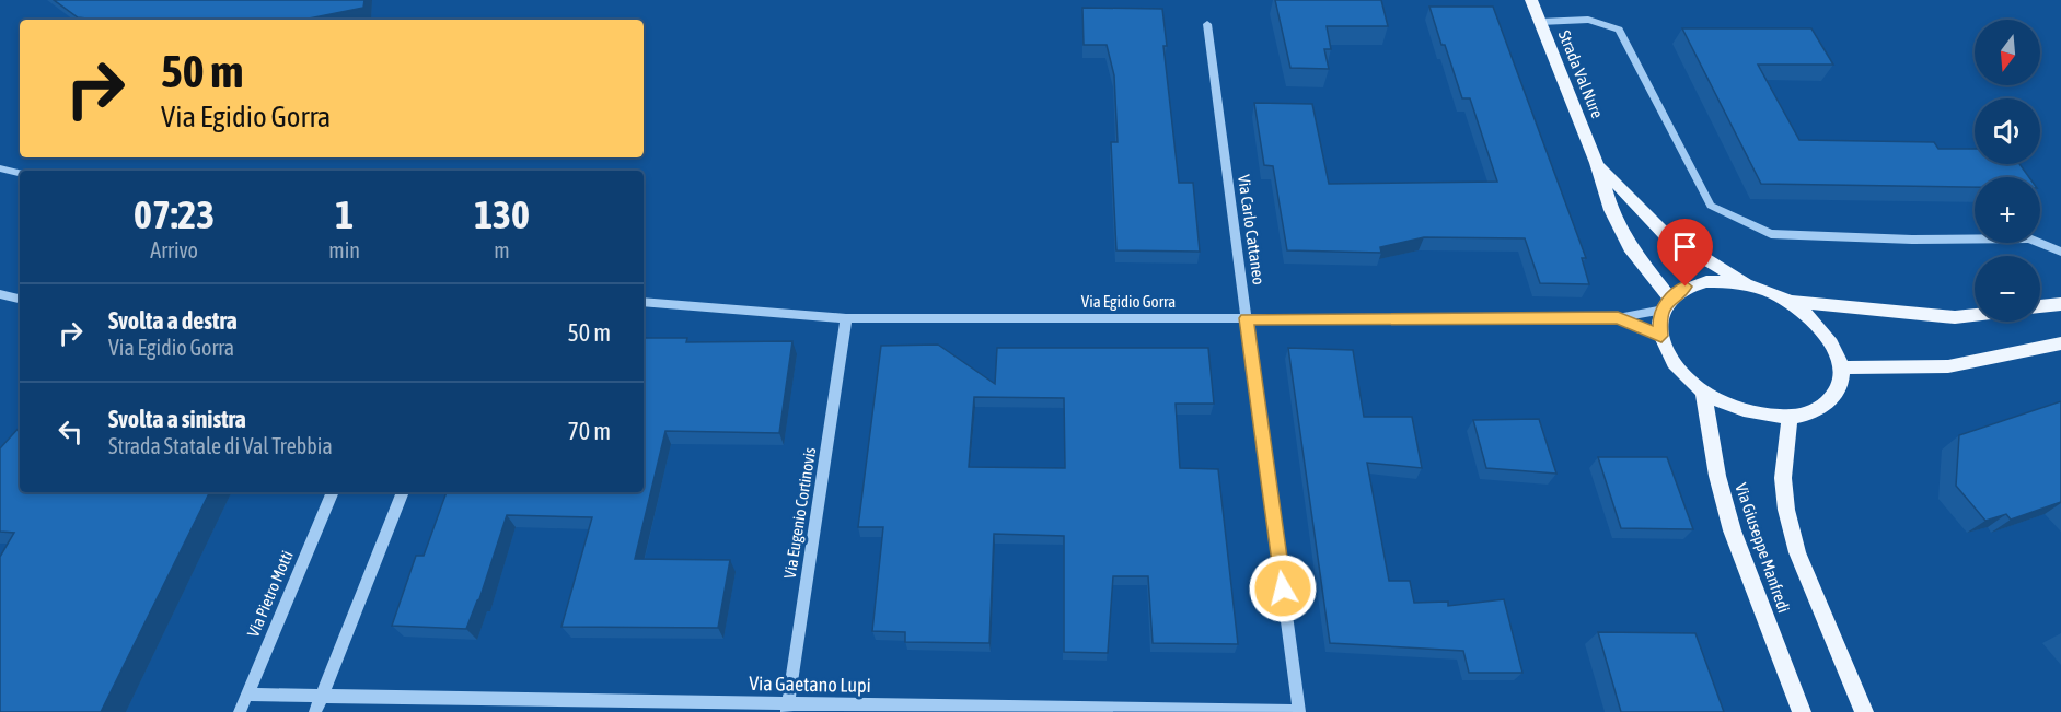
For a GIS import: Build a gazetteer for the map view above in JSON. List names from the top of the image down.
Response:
{
  "streets": {
    "main road": ["Strada Val Nure", "Via Giuseppe Manfredi"],
    "street": [
      "Via Carlo Cattaneo",
      "Via Egidio Gorra",
      "Via Eugenio Cortinovis",
      "Via Pietro Motti",
      "Via Gaetano Lupi"
    ]
  },
  "crossings": [
    ["Strada Val Nure", "Via Egidio Gorra"],
    ["Strada Val Nure", "Via Giuseppe Manfredi"],
    ["Via Carlo Cattaneo", "Via Egidio Gorra"],
    ["Via Carlo Cattaneo", "Via Gaetano Lupi"],
    ["Via Egidio Gorra", "Via Eugenio Cortinovis"],
    ["Via Egidio Gorra", "Via Giuseppe Manfredi"],
    ["Via Eugenio Cortinovis", "Via Gaetano Lupi"],
    ["Via Pietro Motti", "Via Gaetano Lupi"]
  ],
  "north": "bottom",
  "page": {
    "map_buttons": ["+", "−"],
    "turn": ["50 m", "Via Egidio Gorra"],
    "eta": [
      "07:23",
      "Arrivo",
      "1",
      "min",
      "130",
      "m"
    ],
    "list": [
      {
        "name": "Svolta a destra",
        "note": "Via Egidio Gorra",
        "value": "50 m"
      },
      {
        "name": "Svolta a sinistra",
        "note": "Strada Statale di Val Trebbia",
        "value": "70 m"
      }
    ]
  }
}
